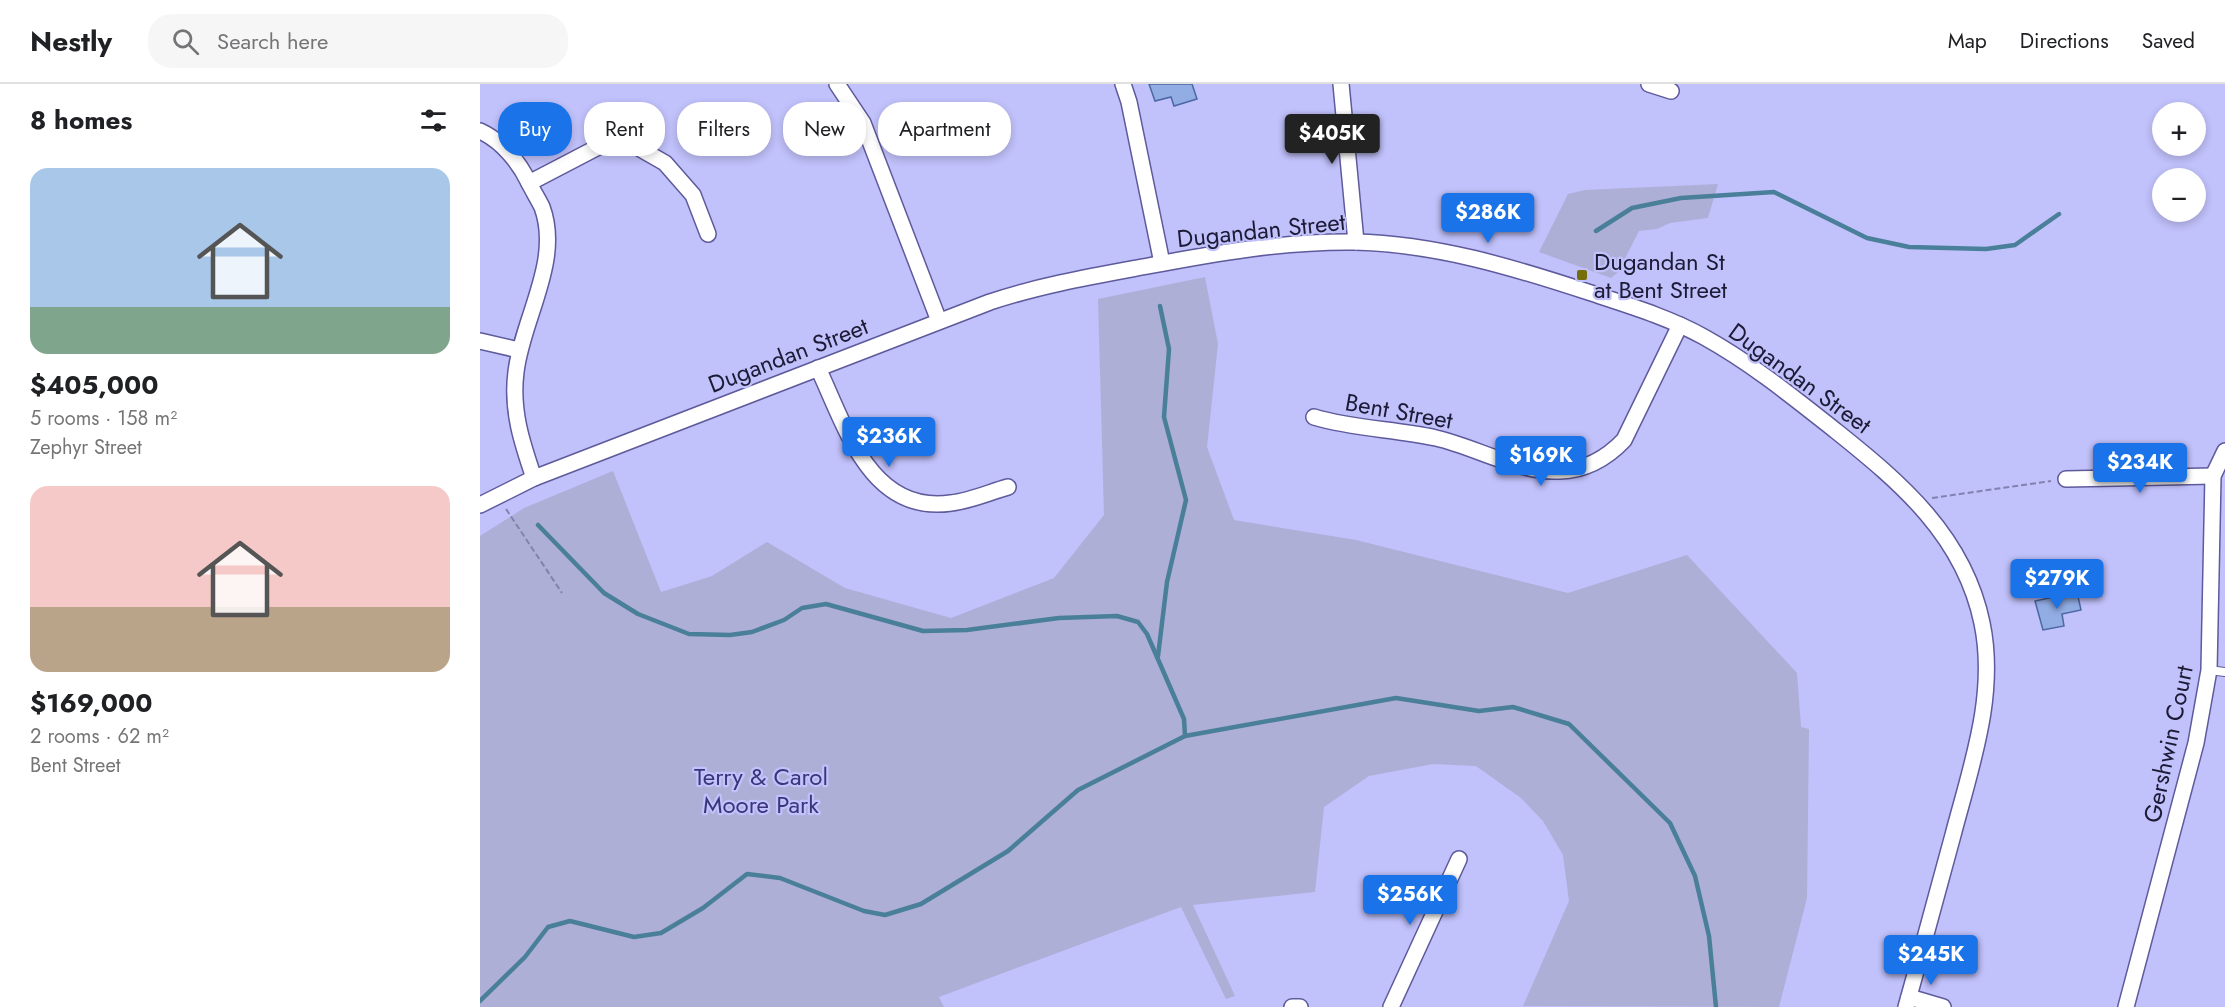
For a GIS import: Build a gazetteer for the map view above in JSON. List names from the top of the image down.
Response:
{
  "streets": {
    "street": ["Dugandan Street", "Bent Street", "Gershwin Court"]
  },
  "crossings": [
    ["Dugandan Street", "Bent Street"]
  ],
  "parks": ["Terry & Carol Moore Park"],
  "places": {
    "transit": ["Dugandan St at Bent Street"]
  },
  "page": {
    "header": "Nestly",
    "search": "Search here",
    "nav": ["Map", "Directions", "Saved"],
    "heading": "8 homes",
    "map_buttons": ["+", "−"],
    "chip": [
      "Buy",
      "Rent",
      "Filters",
      "New",
      "Apartment"
    ],
    "price": [
      "$405K",
      "$286K",
      "$236K",
      "$169K",
      "$234K",
      "$279K",
      "$256K",
      "$245K"
    ],
    "list": [
      {
        "name": "$405,000",
        "note": "5 rooms · 158 m² · Zephyr Street"
      },
      {
        "name": "$169,000",
        "note": "2 rooms · 62 m² · Bent Street"
      }
    ]
  }
}
